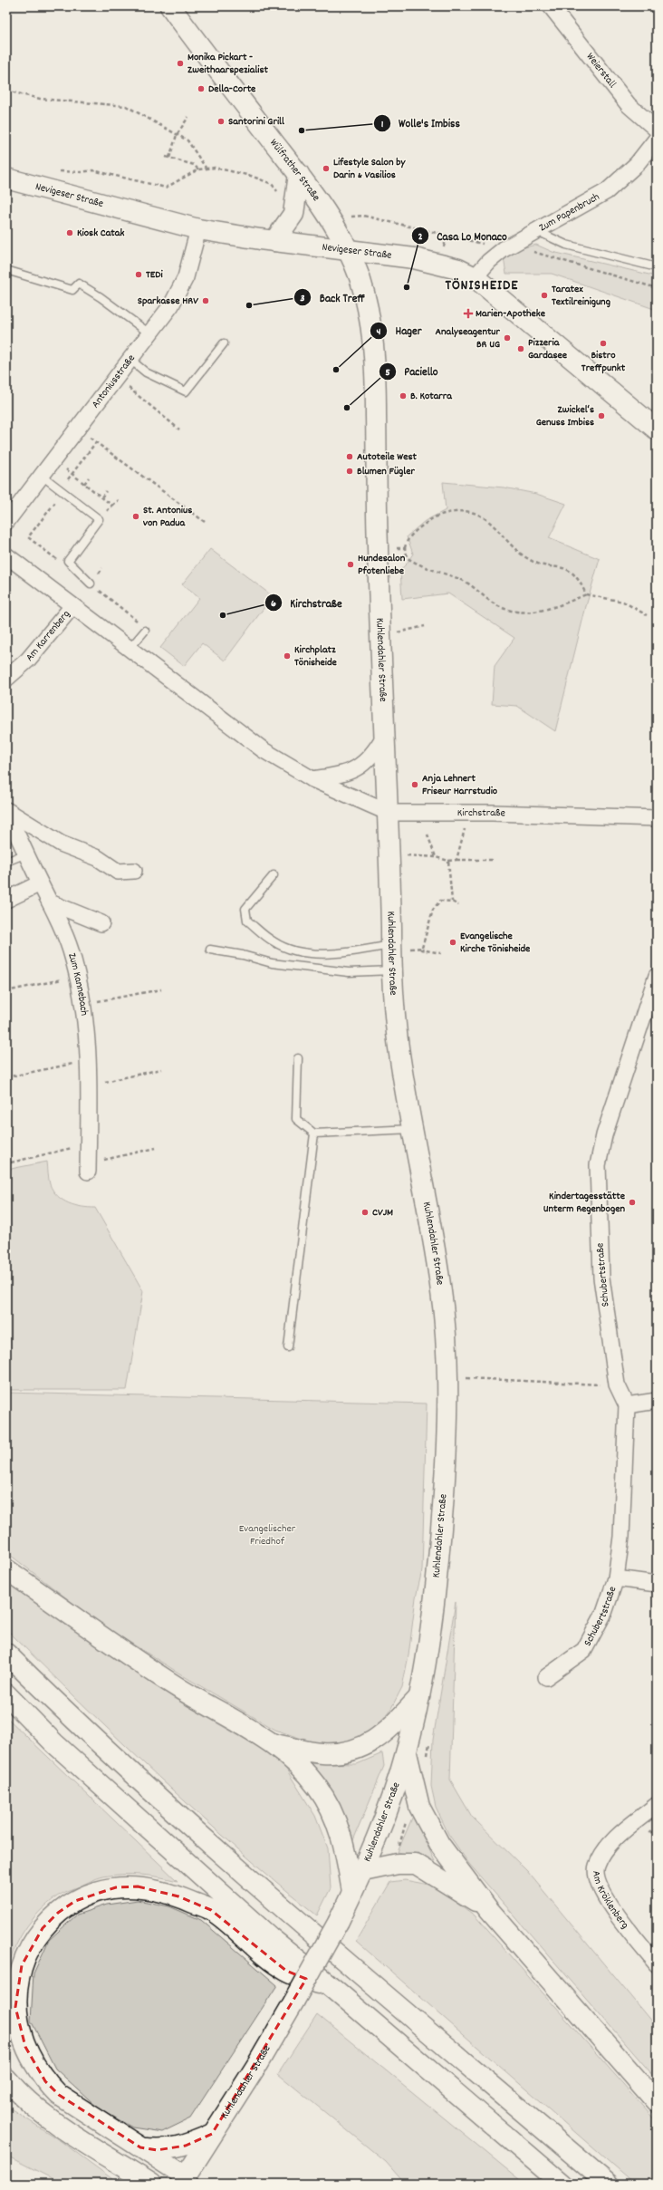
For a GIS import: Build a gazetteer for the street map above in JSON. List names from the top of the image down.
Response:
{
  "streets": {
    "main road": ["Wülfrather Straße", "Nevigeser Straße", "Kuhlendahler Straße"],
    "street": [
      "Weierstall",
      "Zum Papenbruch",
      "Antoniusstraße",
      "Am Karrenberg",
      "Kirchstraße",
      "Zum Kannebach",
      "Schubertstraße",
      "Am Kröklenberg"
    ]
  },
  "crossings": [
    ["Wülfrather Straße", "Nevigeser Straße"],
    ["Wülfrather Straße", "Kuhlendahler Straße"],
    ["Nevigeser Straße", "Zum Papenbruch"],
    ["Nevigeser Straße", "Antoniusstraße"],
    ["Nevigeser Straße", "Kuhlendahler Straße"],
    ["Am Karrenberg", "Kirchstraße"],
    ["Kuhlendahler Straße", "Kirchstraße"]
  ],
  "districts": ["TÖNISHEIDE"],
  "parks": ["Evangelischer Friedhof"],
  "places": {
    "other": [
      "Monika Pickart - Zweithaarspezialist",
      "Della-Corte",
      "Santorini Grill",
      "Wolle's Imbiss",
      "Lifestyle Salon by Darin & Vasilios",
      "Kiosk Catak",
      "TEDi",
      "Casa Lo Monaco",
      "Taratex Textilreinigung",
      "Sparkasse HRV",
      "Back Treff",
      "Analyseagentur BR UG",
      "Bistro Treffpunkt",
      "Pizzeria Gardasee",
      "Hager",
      "B. Kotarra",
      "Paciello",
      "Zwickel‘s Genuss Imbiss",
      "Autoteile West",
      "Blumen Fügler",
      "St. Antonius von Padua",
      "Hundesalon Pfotenliebe",
      "Kirchstraße",
      "Kirchplatz Tönisheide",
      "Anja Lehnert Friseur Harrstudio",
      "Evangelische Kirche Tönisheide",
      "Kindertagesstätte Unterm Regenbogen",
      "CVJM"
    ],
    "health": ["Marien-Apotheke"]
  }
}
